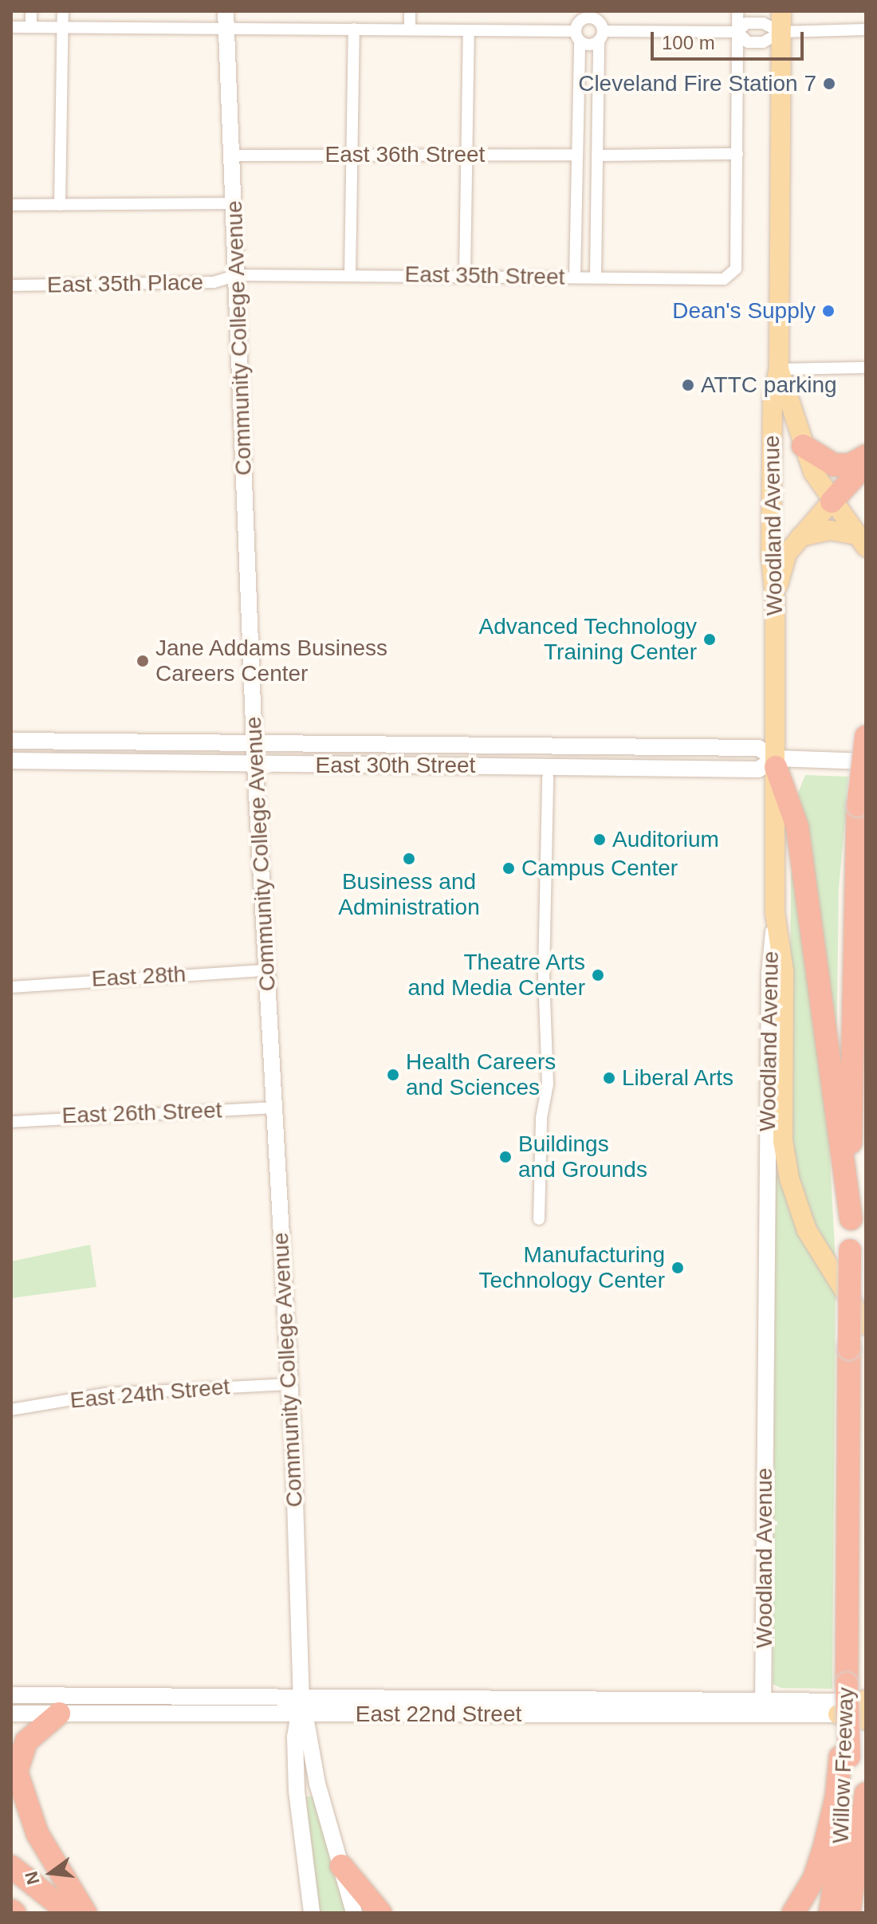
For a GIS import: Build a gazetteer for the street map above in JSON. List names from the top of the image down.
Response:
{
  "streets": {
    "highway": ["Willow Freeway"],
    "main road": ["Woodland Avenue"],
    "street": [
      "East 36th Street",
      "East 35th Street",
      "East 35th Place",
      "Community College Avenue",
      "East 30th Street",
      "East 28th",
      "East 26th Street",
      "East 24th Street",
      "East 22nd Street"
    ]
  },
  "crossings": [
    ["East 36th Street", "Community College Avenue"],
    ["East 35th Street", "East 35th Place"],
    ["East 35th Street", "Community College Avenue"],
    ["East 35th Place", "Community College Avenue"],
    ["Community College Avenue", "East 30th Street"],
    ["Community College Avenue", "East 28th"],
    ["Community College Avenue", "East 26th Street"],
    ["Community College Avenue", "East 24th Street"],
    ["Community College Avenue", "East 22nd Street"],
    ["Woodland Avenue", "East 30th Street"],
    ["Woodland Avenue", "East 22nd Street"],
    ["East 22nd Street", "Willow Freeway"]
  ],
  "places": [
    "Cleveland Fire Station 7",
    "Dean's Supply",
    "ATTC parking",
    "Advanced Technology Training Center",
    "Jane Addams Business Careers Center",
    "Auditorium",
    "Business and Administration",
    "Campus Center",
    "Theatre Arts and Media Center",
    "Health Careers and Sciences",
    "Liberal Arts",
    "Buildings and Grounds",
    "Manufacturing Technology Center"
  ],
  "scale_bar": "100 m",
  "north": "left"
}
